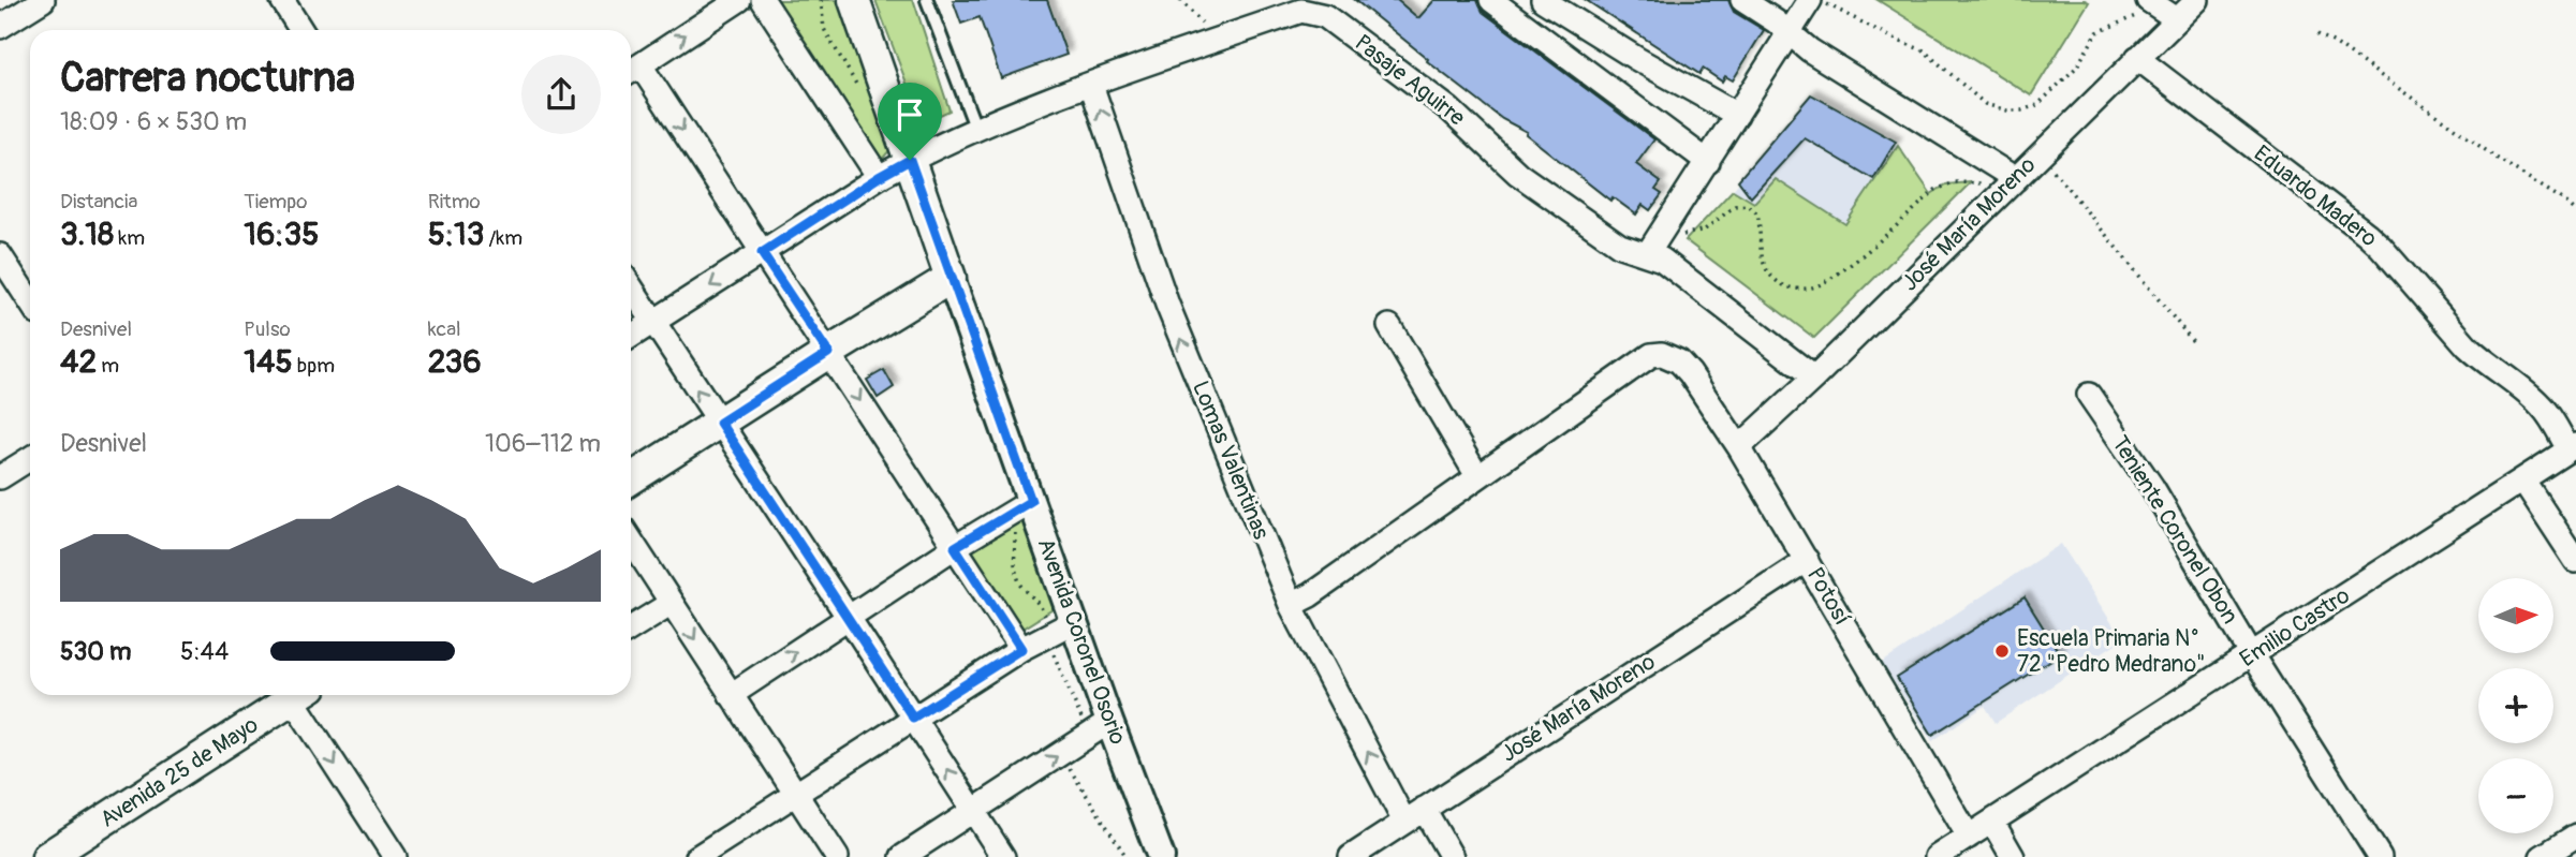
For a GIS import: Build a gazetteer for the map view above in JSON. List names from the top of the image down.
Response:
{
  "streets": {
    "main road": ["Avenida Coronel Osorio", "Avenida 25 de Mayo"],
    "street": [
      "Pasaje Aguirre",
      "Eduardo Madero",
      "José María Moreno",
      "Lomas Valentinas",
      "Teniente Coronel Obon",
      "Potosí",
      "Emilio Castro"
    ]
  },
  "crossings": [
    ["Pasaje Aguirre", "José María Moreno"],
    ["Pasaje Aguirre", "Lomas Valentinas"],
    ["Pasaje Aguirre", "Avenida Coronel Osorio"],
    ["Eduardo Madero", "José María Moreno"],
    ["Eduardo Madero", "Emilio Castro"],
    ["José María Moreno", "Lomas Valentinas"],
    ["José María Moreno", "Potosí"],
    ["Teniente Coronel Obon", "Emilio Castro"],
    ["Potosí", "Emilio Castro"]
  ],
  "one_way": ["Lomas Valentinas"],
  "places": ["Escuela Primaria N° 72 \"Pedro Medrano\""],
  "north": "right",
  "page": {
    "heading": ["Carrera nocturna", "18:09 · 6 × 530 m"],
    "stats": [
      ["Distancia", "3.18 km"],
      ["Tiempo", "16:35"],
      ["Ritmo", "5:13 /km"],
      ["Desnivel", "42 m"],
      ["Pulso", "145 bpm"],
      ["kcal", "236"]
    ],
    "chart": ["Desnivel", "106–112 m"],
    "map_buttons": ["+", "−"],
    "list": [
      {
        "name": "530 m",
        "note": "5:44"
      }
    ]
  }
}
